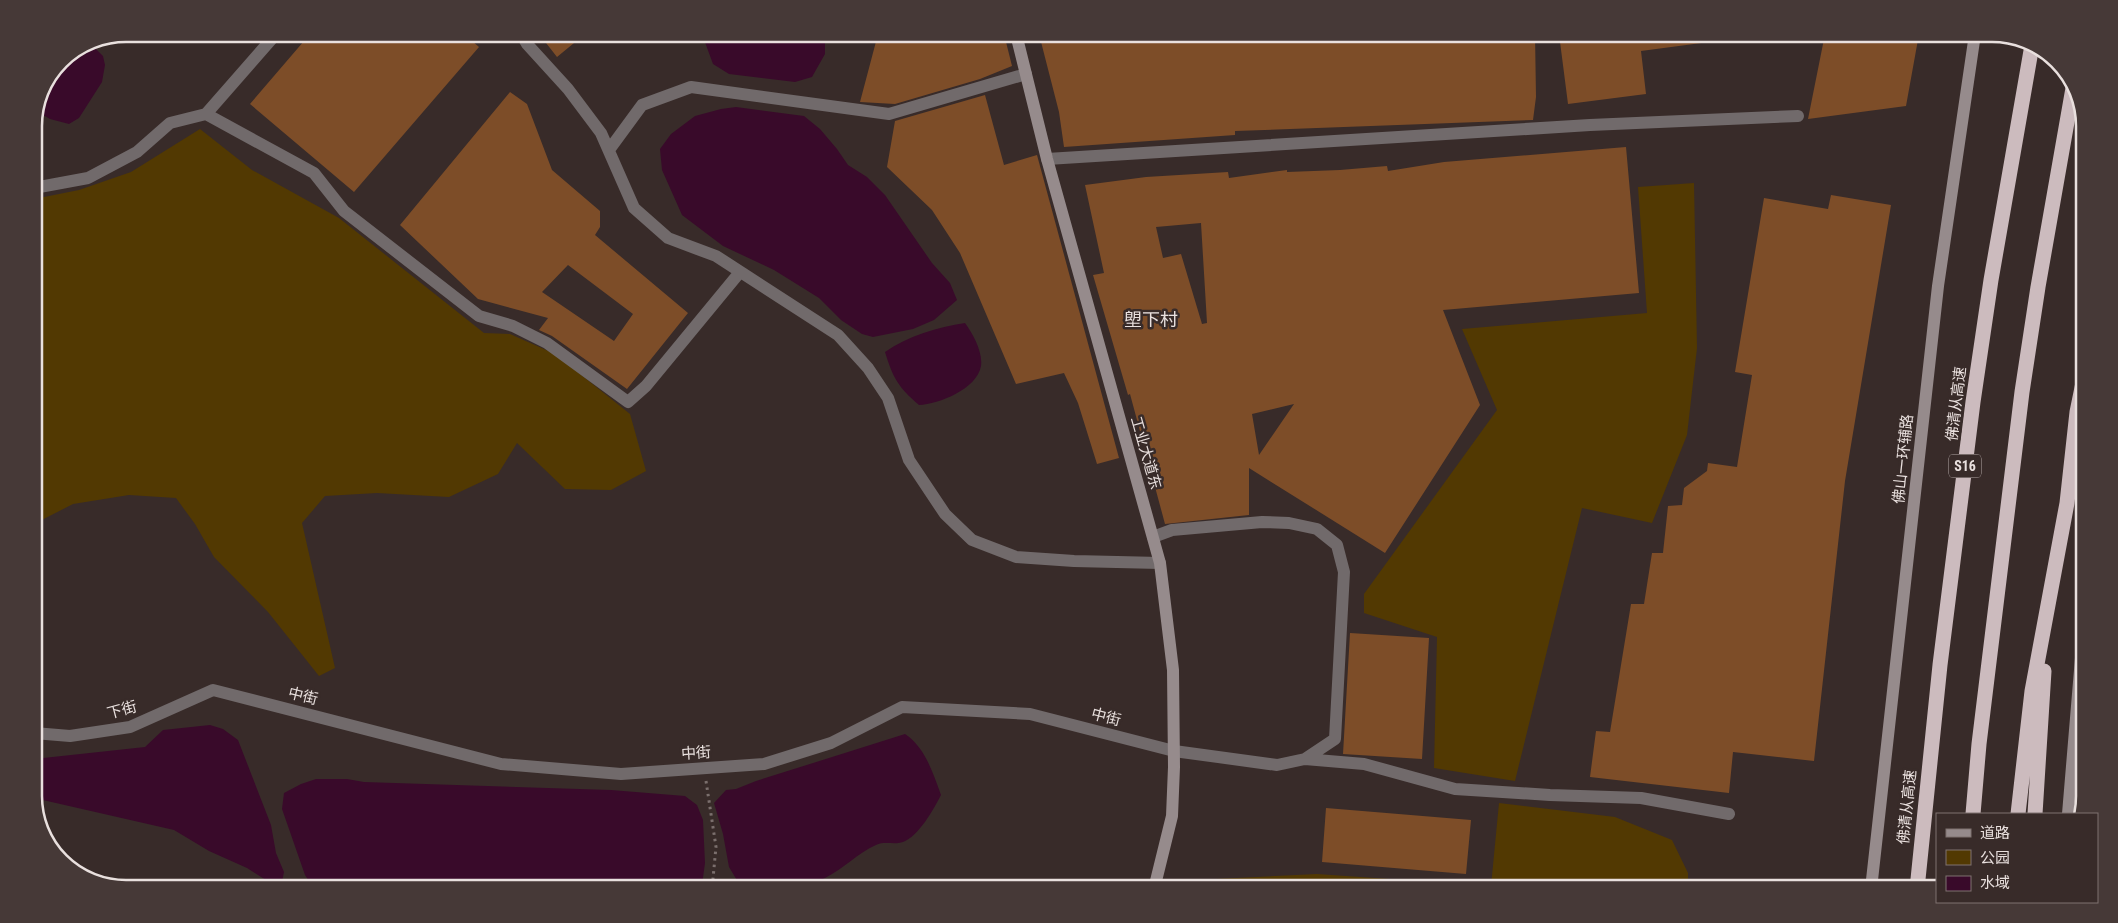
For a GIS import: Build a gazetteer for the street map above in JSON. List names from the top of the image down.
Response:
{
  "streets": {
    "highway": ["佛清从高速", "S16"],
    "main road": ["工业大道东", "佛山一环辅路"],
    "street": ["中街", "下街"]
  },
  "crossings": [
    ["工业大道东", "中街"],
    ["中街", "下街"]
  ],
  "districts": ["塱下村"],
  "legend": ["道路", "公园", "水域"]
}
